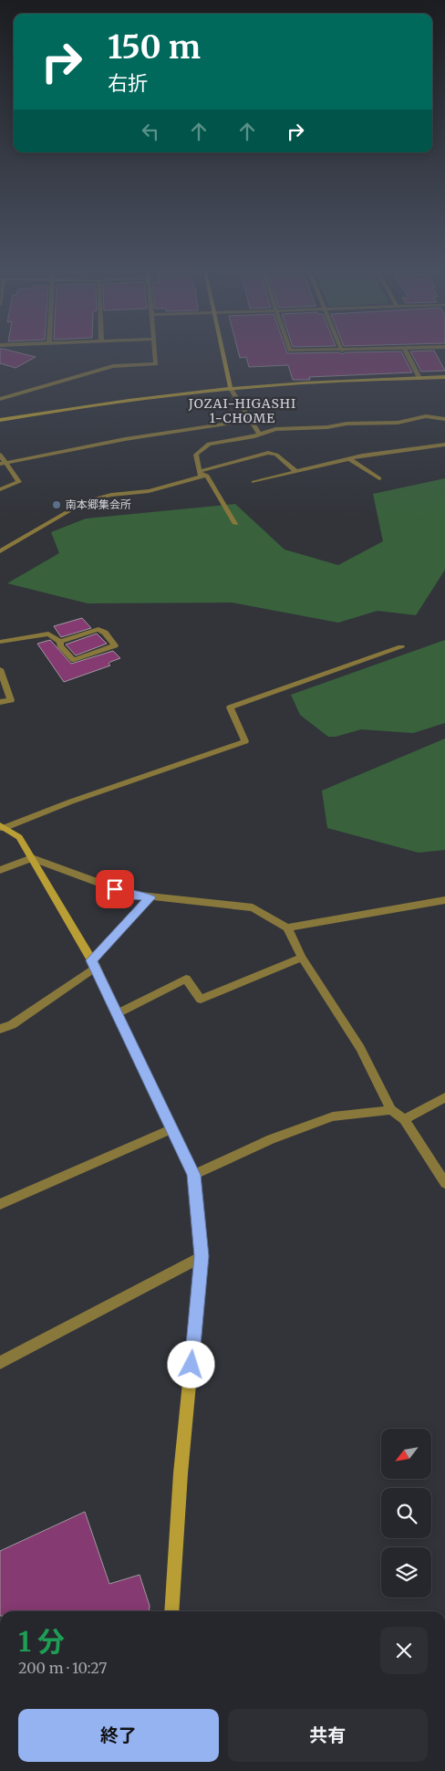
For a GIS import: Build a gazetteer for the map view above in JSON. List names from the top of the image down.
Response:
{
  "districts": ["JOZAI-HIGASHI 1-CHOME"],
  "places": ["南本郷集会所"],
  "north": "bottom left",
  "page": {
    "turn": ["150 m", "右折"],
    "heading": ["1 分", "200 m · 10:27"],
    "buttons": ["終了", "共有"]
  }
}
